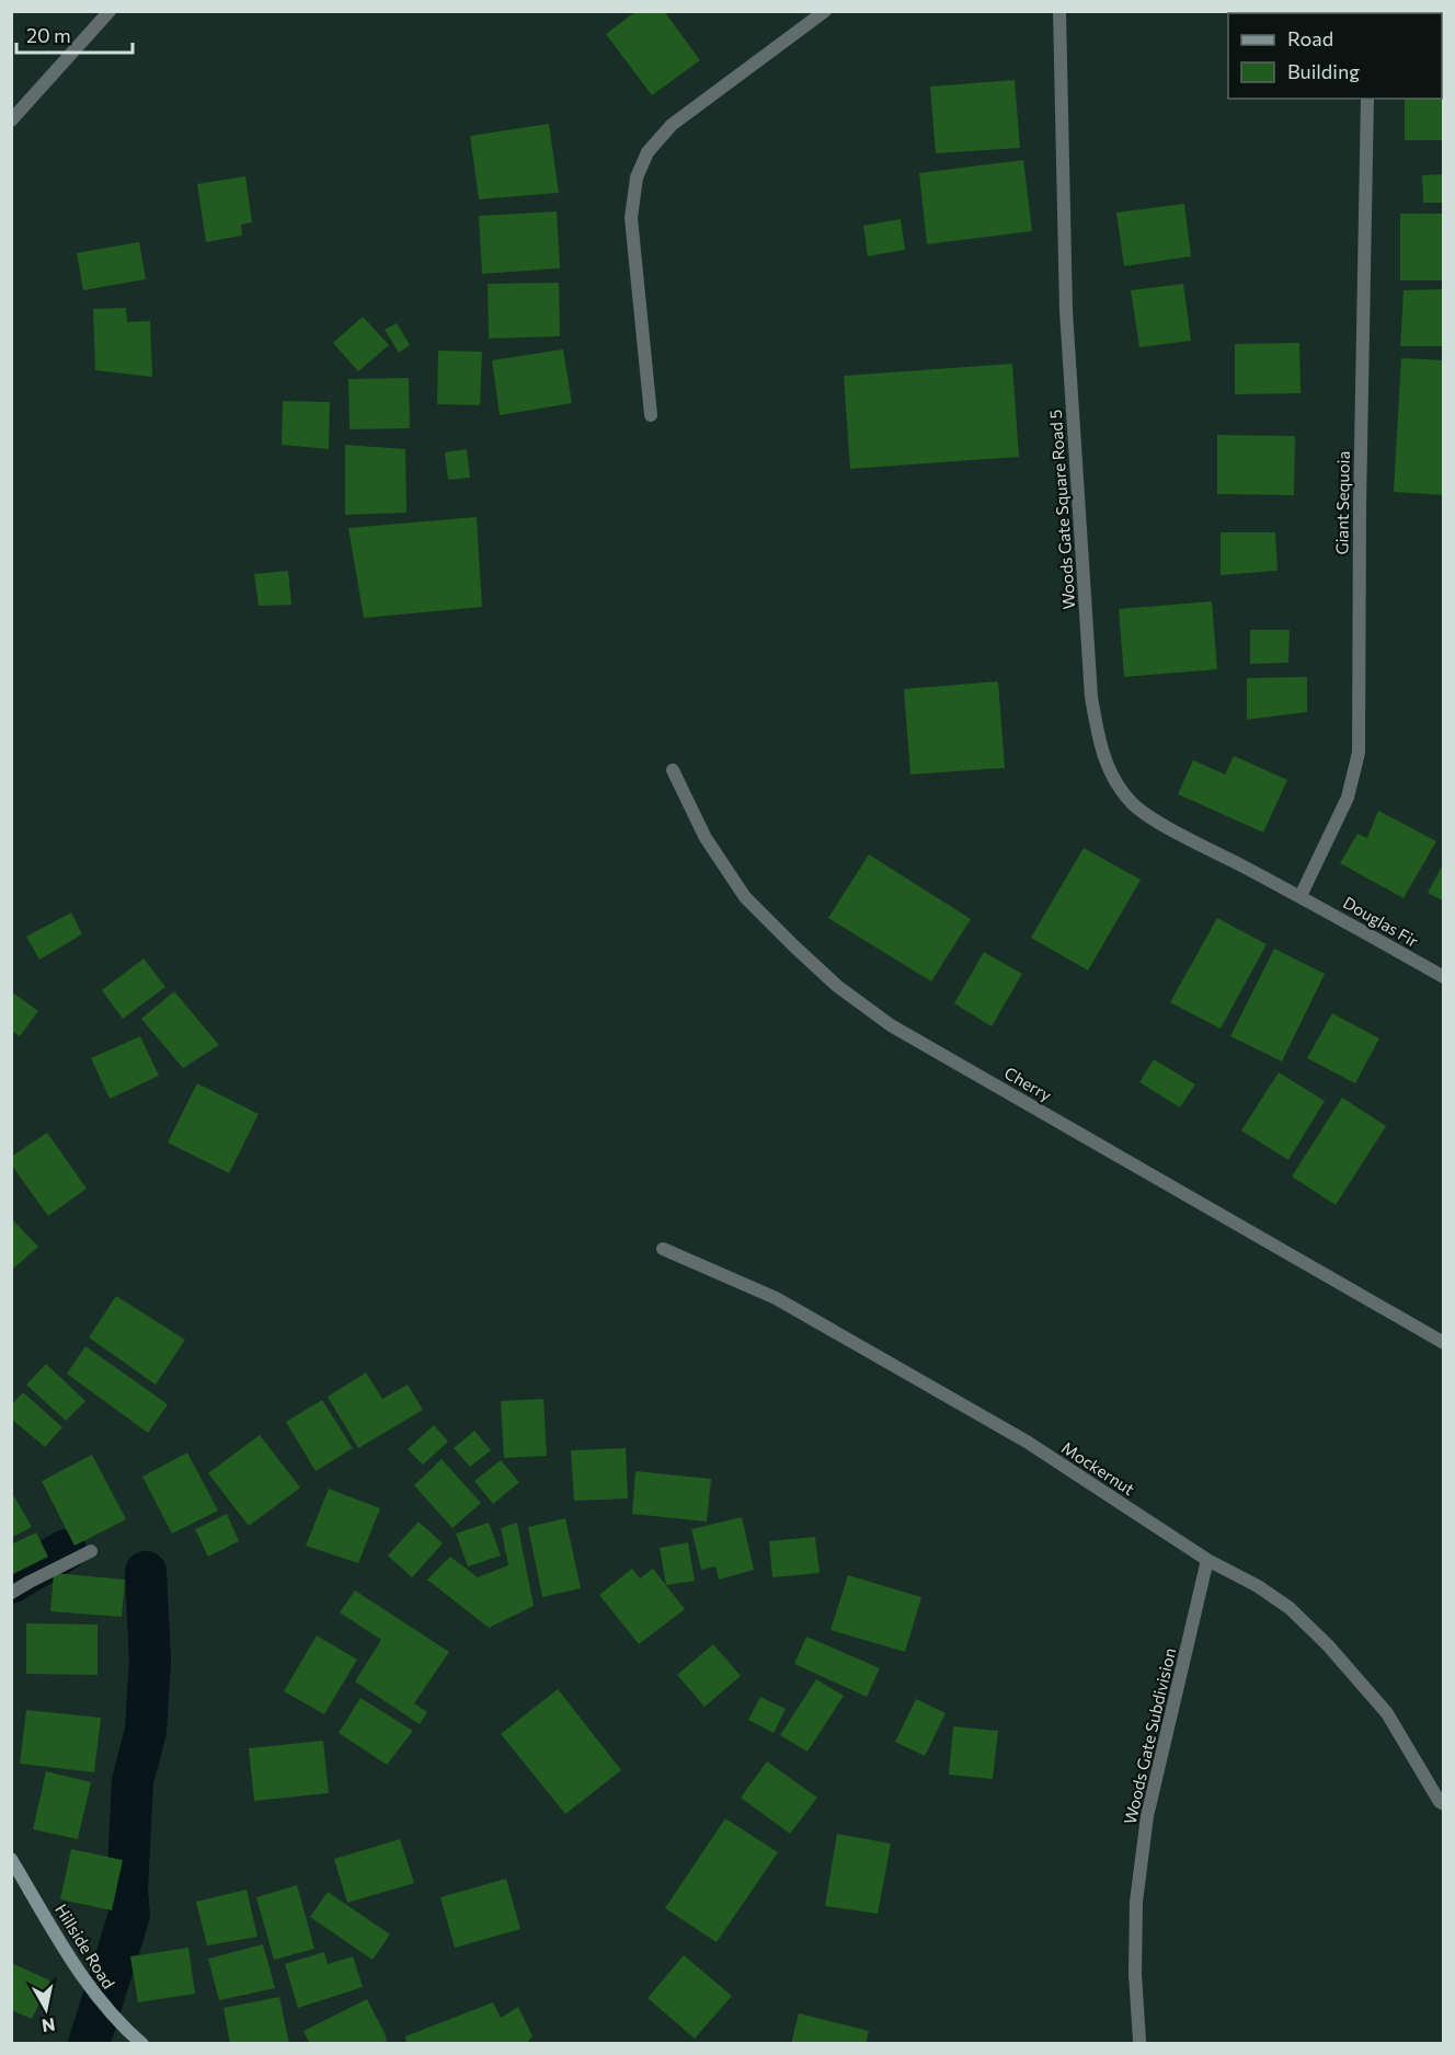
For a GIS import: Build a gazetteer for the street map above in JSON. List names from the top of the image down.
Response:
{
  "streets": {
    "street": [
      "Giant Sequoia",
      "Woods Gate Square Road 5",
      "Douglas Fir",
      "Cherry",
      "Mockernut",
      "Woods Gate Subdivision",
      "Hillside Road"
    ]
  },
  "crossings": [
    ["Giant Sequoia", "Woods Gate Square Road 5"],
    ["Giant Sequoia", "Douglas Fir"],
    ["Woods Gate Square Road 5", "Douglas Fir"],
    ["Mockernut", "Woods Gate Subdivision"]
  ],
  "legend": ["Road", "Building"],
  "scale_bar": "20 m",
  "north": "bottom"
}
